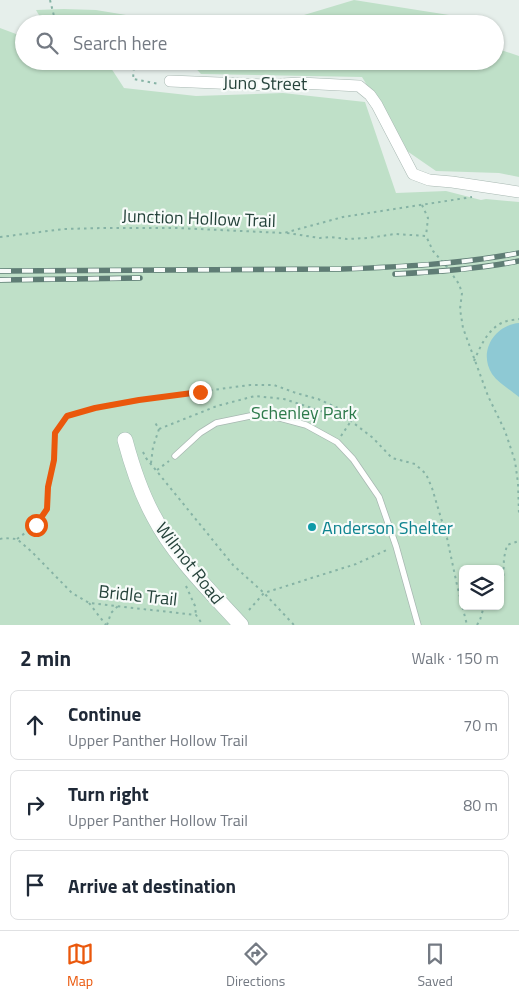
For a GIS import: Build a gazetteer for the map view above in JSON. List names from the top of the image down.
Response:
{
  "streets": {
    "main road": ["Wilmot Road"],
    "street": ["Juno Street"],
    "path": ["Junction Hollow Trail", "Bridle Trail"]
  },
  "parks": ["Schenley Park"],
  "places": ["Anderson Shelter"],
  "page": {
    "search": "Search here",
    "heading": ["2 min", "Walk · 150 m"],
    "list": [
      ["Continue", "Upper Panther Hollow Trail", "70 m"],
      ["Turn right", "Upper Panther Hollow Trail", "80 m"],
      "Arrive at destination"
    ],
    "nav": ["Map", "Directions", "Saved"]
  }
}
